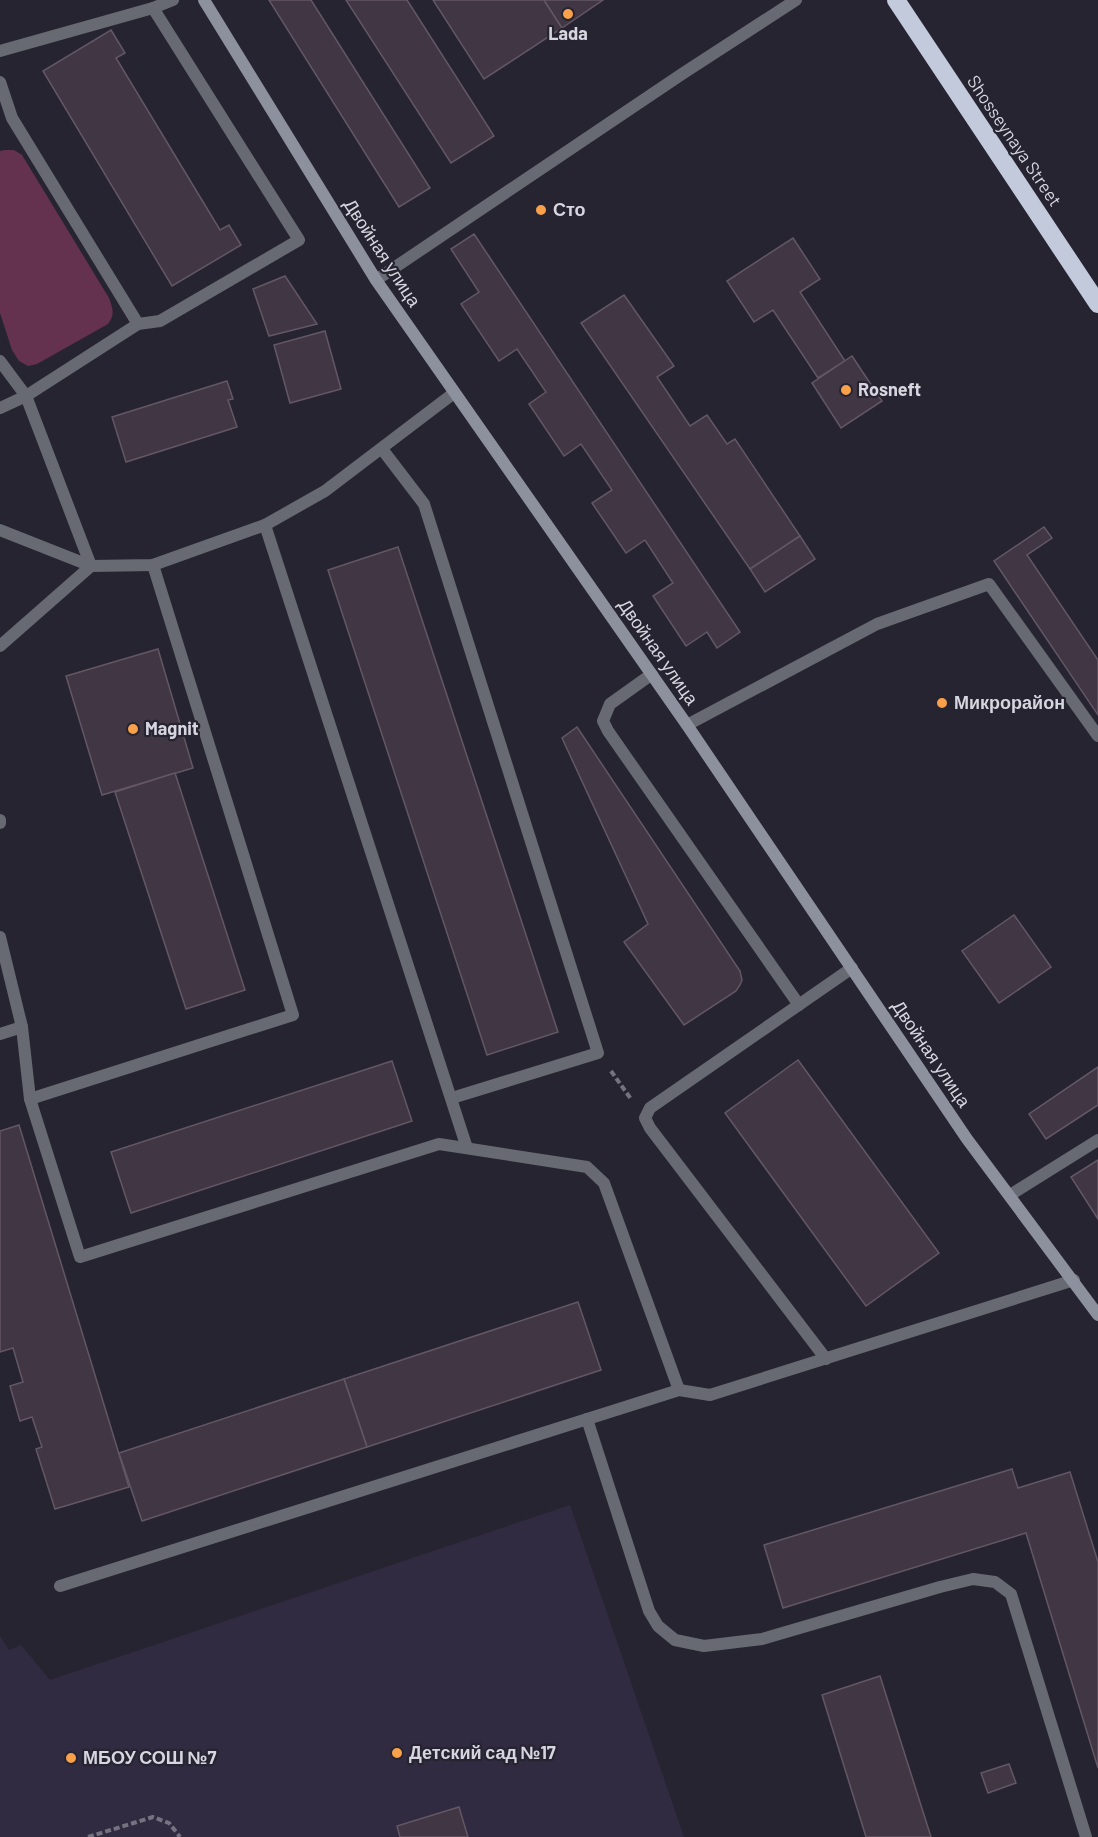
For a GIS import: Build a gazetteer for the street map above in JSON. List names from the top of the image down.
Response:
{
  "streets": {
    "highway": ["Shosseynaya Street"],
    "street": ["Двойная улица"]
  },
  "places": [
    "Lada",
    "Сто",
    "Rosneft",
    "Микрорайон",
    "Magnit",
    "Детский сад №17",
    "МБОУ СОШ №7"
  ]
}
